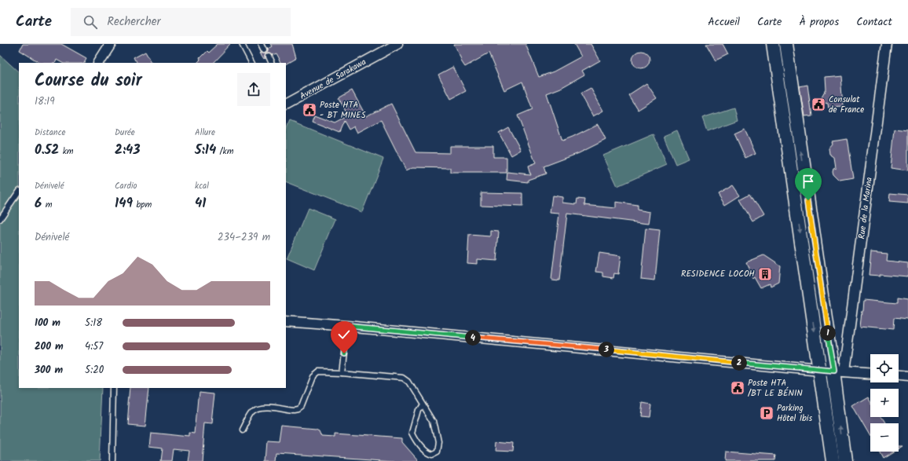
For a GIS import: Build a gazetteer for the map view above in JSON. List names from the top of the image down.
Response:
{
  "streets": {
    "street": ["Avenue de Sarakawa", "Rue de la Marina"]
  },
  "places": {
    "public building": ["Consulat de France", "Poste HTA - BT MINES", "Poste HTA /BT LE BÉNIN"],
    "building": ["RESIDENCE LOCOH"],
    "parking": ["Parking Hôtel Ibis"]
  },
  "page": {
    "header": "Carte",
    "search": "Rechercher",
    "nav": [
      "Accueil",
      "Carte",
      "À propos",
      "Contact"
    ],
    "heading": ["Course du soir", "18:19"],
    "stats": [
      ["Distance", "0.52 km"],
      ["Durée", "2:43"],
      ["Allure", "5:14 /km"],
      ["Dénivelé", "6 m"],
      ["Cardio", "149 bpm"],
      ["kcal", "41"]
    ],
    "chart": ["Dénivelé", "234–239 m"],
    "list": [
      {
        "name": "100 m",
        "note": "5:18"
      },
      {
        "name": "200 m",
        "note": "4:57"
      },
      {
        "name": "300 m",
        "note": "5:20"
      }
    ],
    "pins": [
      "1",
      "4",
      "3",
      "2"
    ],
    "map_buttons": ["+", "−"]
  }
}
